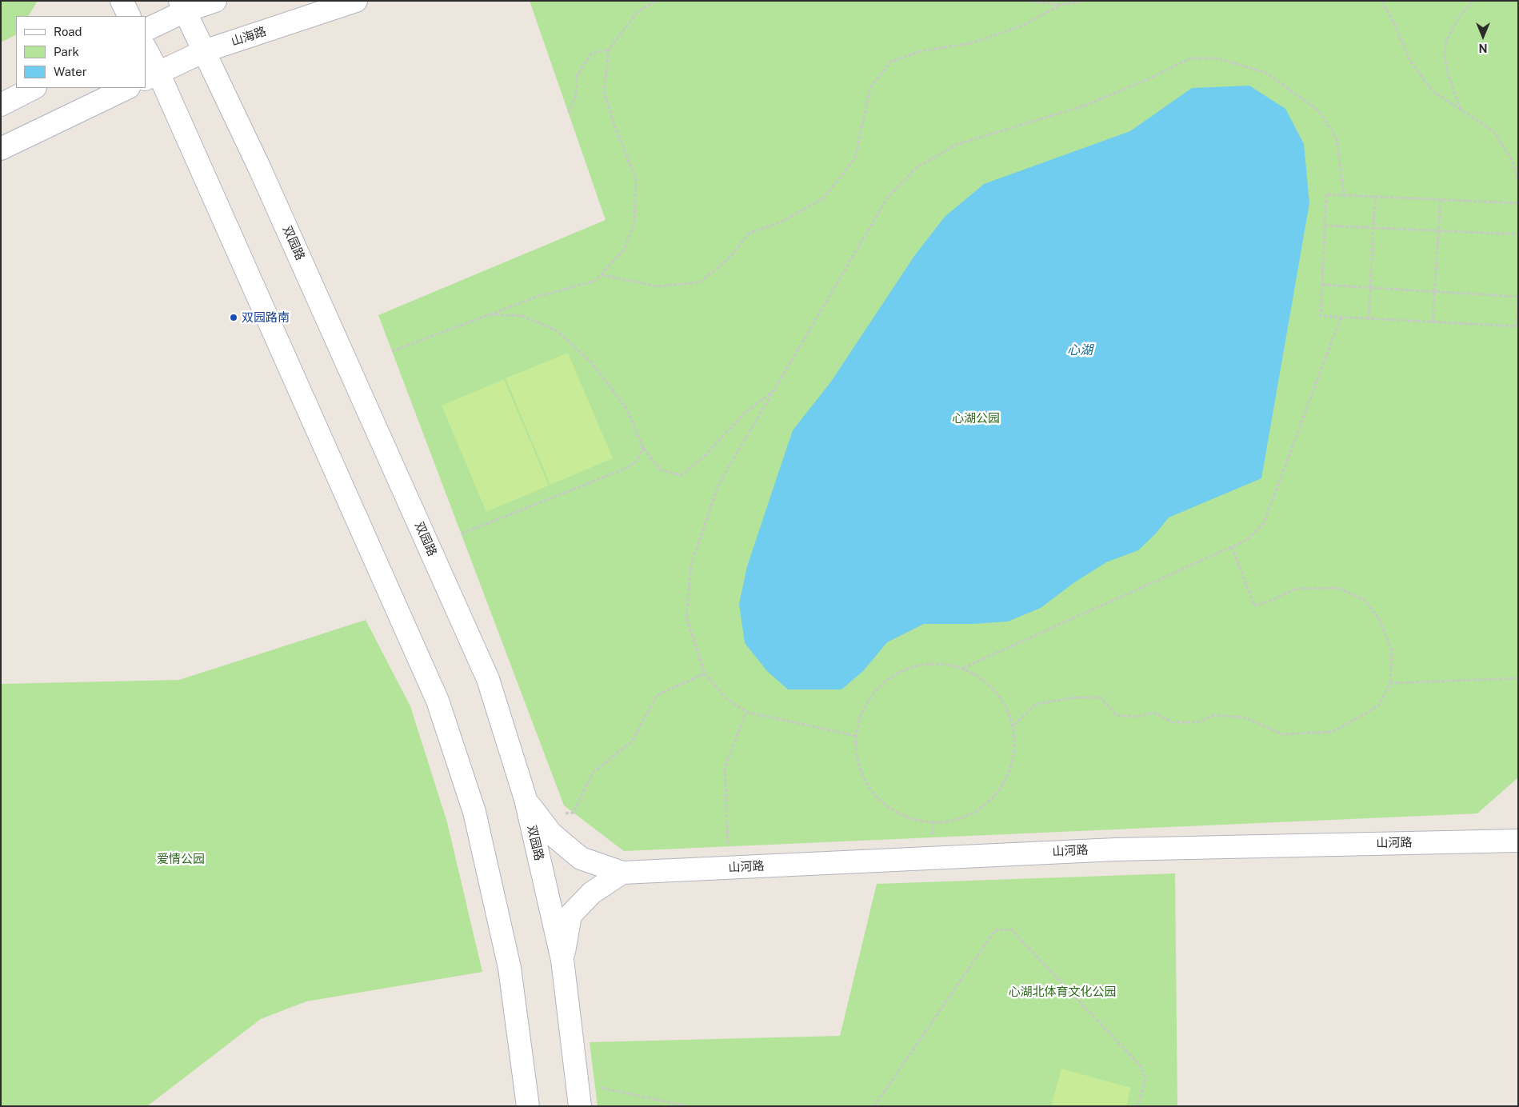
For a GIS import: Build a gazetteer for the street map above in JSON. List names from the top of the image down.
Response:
{
  "streets": {
    "street": ["山海路", "双园路", "山河路"]
  },
  "crossings": [
    ["山海路", "双园路"]
  ],
  "water": ["心湖"],
  "parks": ["心湖公园", "爱情公园", "心湖北体育文化公园"],
  "places": ["双园路南"],
  "legend": ["Road", "Park", "Water"],
  "north": "bottom"
}
